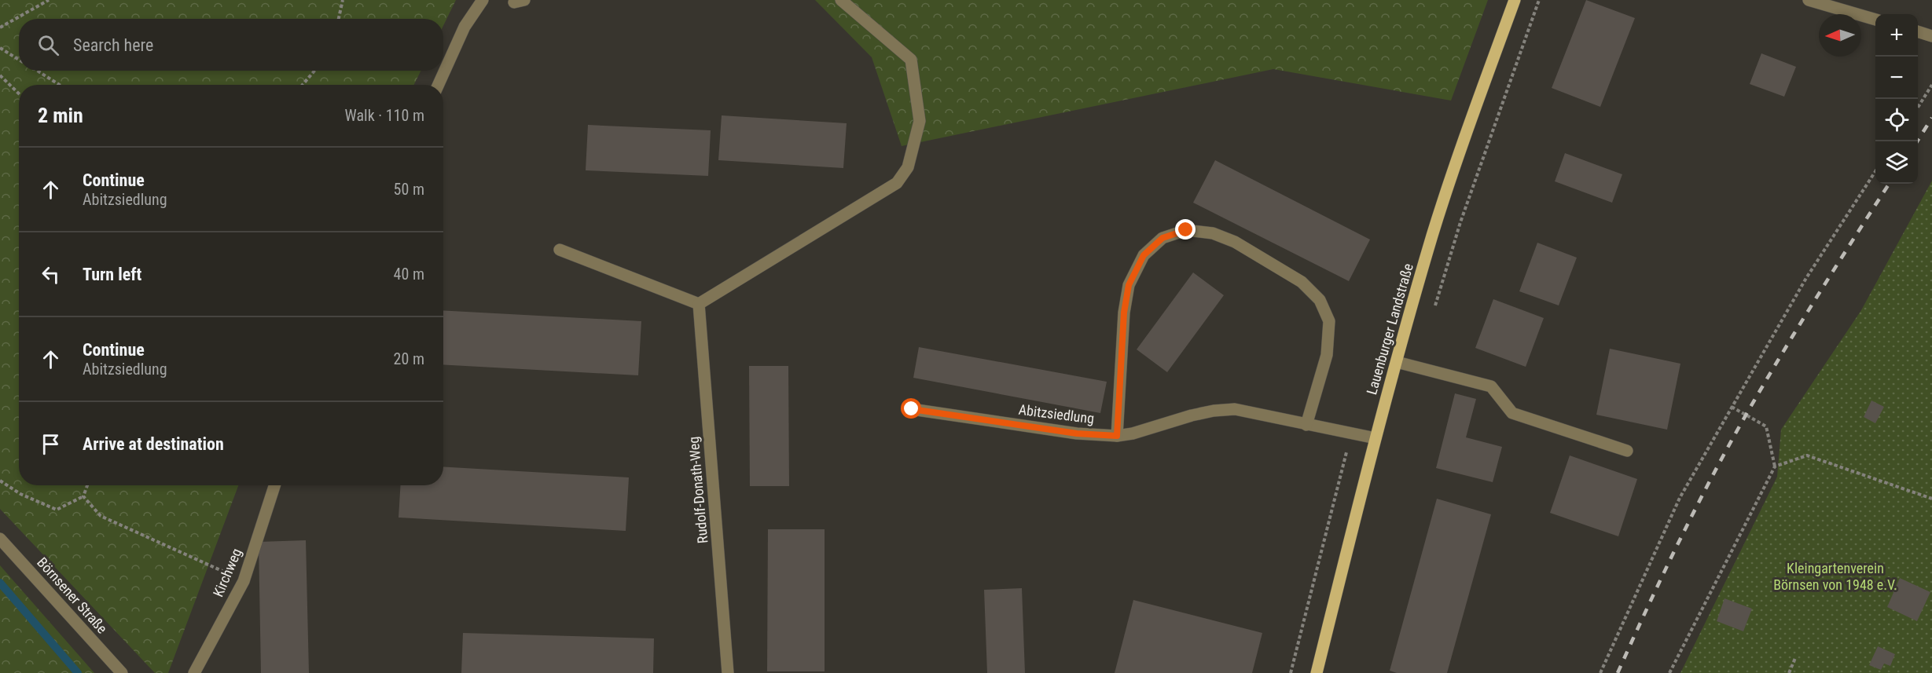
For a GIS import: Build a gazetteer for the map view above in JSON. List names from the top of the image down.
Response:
{
  "streets": {
    "main road": ["Lauenburger Landstraße"],
    "street": [
      "Abitzsiedlung",
      "Rudolf-Donath-Weg",
      "Kirchweg",
      "Börnsener Straße"
    ]
  },
  "crossings": [
    ["Lauenburger Landstraße", "Abitzsiedlung"]
  ],
  "parks": ["Kleingartenverein Börnsen von 1948 e.V."],
  "north": "left",
  "page": {
    "map_buttons": ["+", "−"],
    "search": "Search here",
    "heading": ["2 min", "Walk · 110 m"],
    "list": [
      ["Continue", "Abitzsiedlung", "50 m"],
      ["Turn left", "40 m"],
      ["Continue", "Abitzsiedlung", "20 m"],
      "Arrive at destination"
    ]
  }
}
